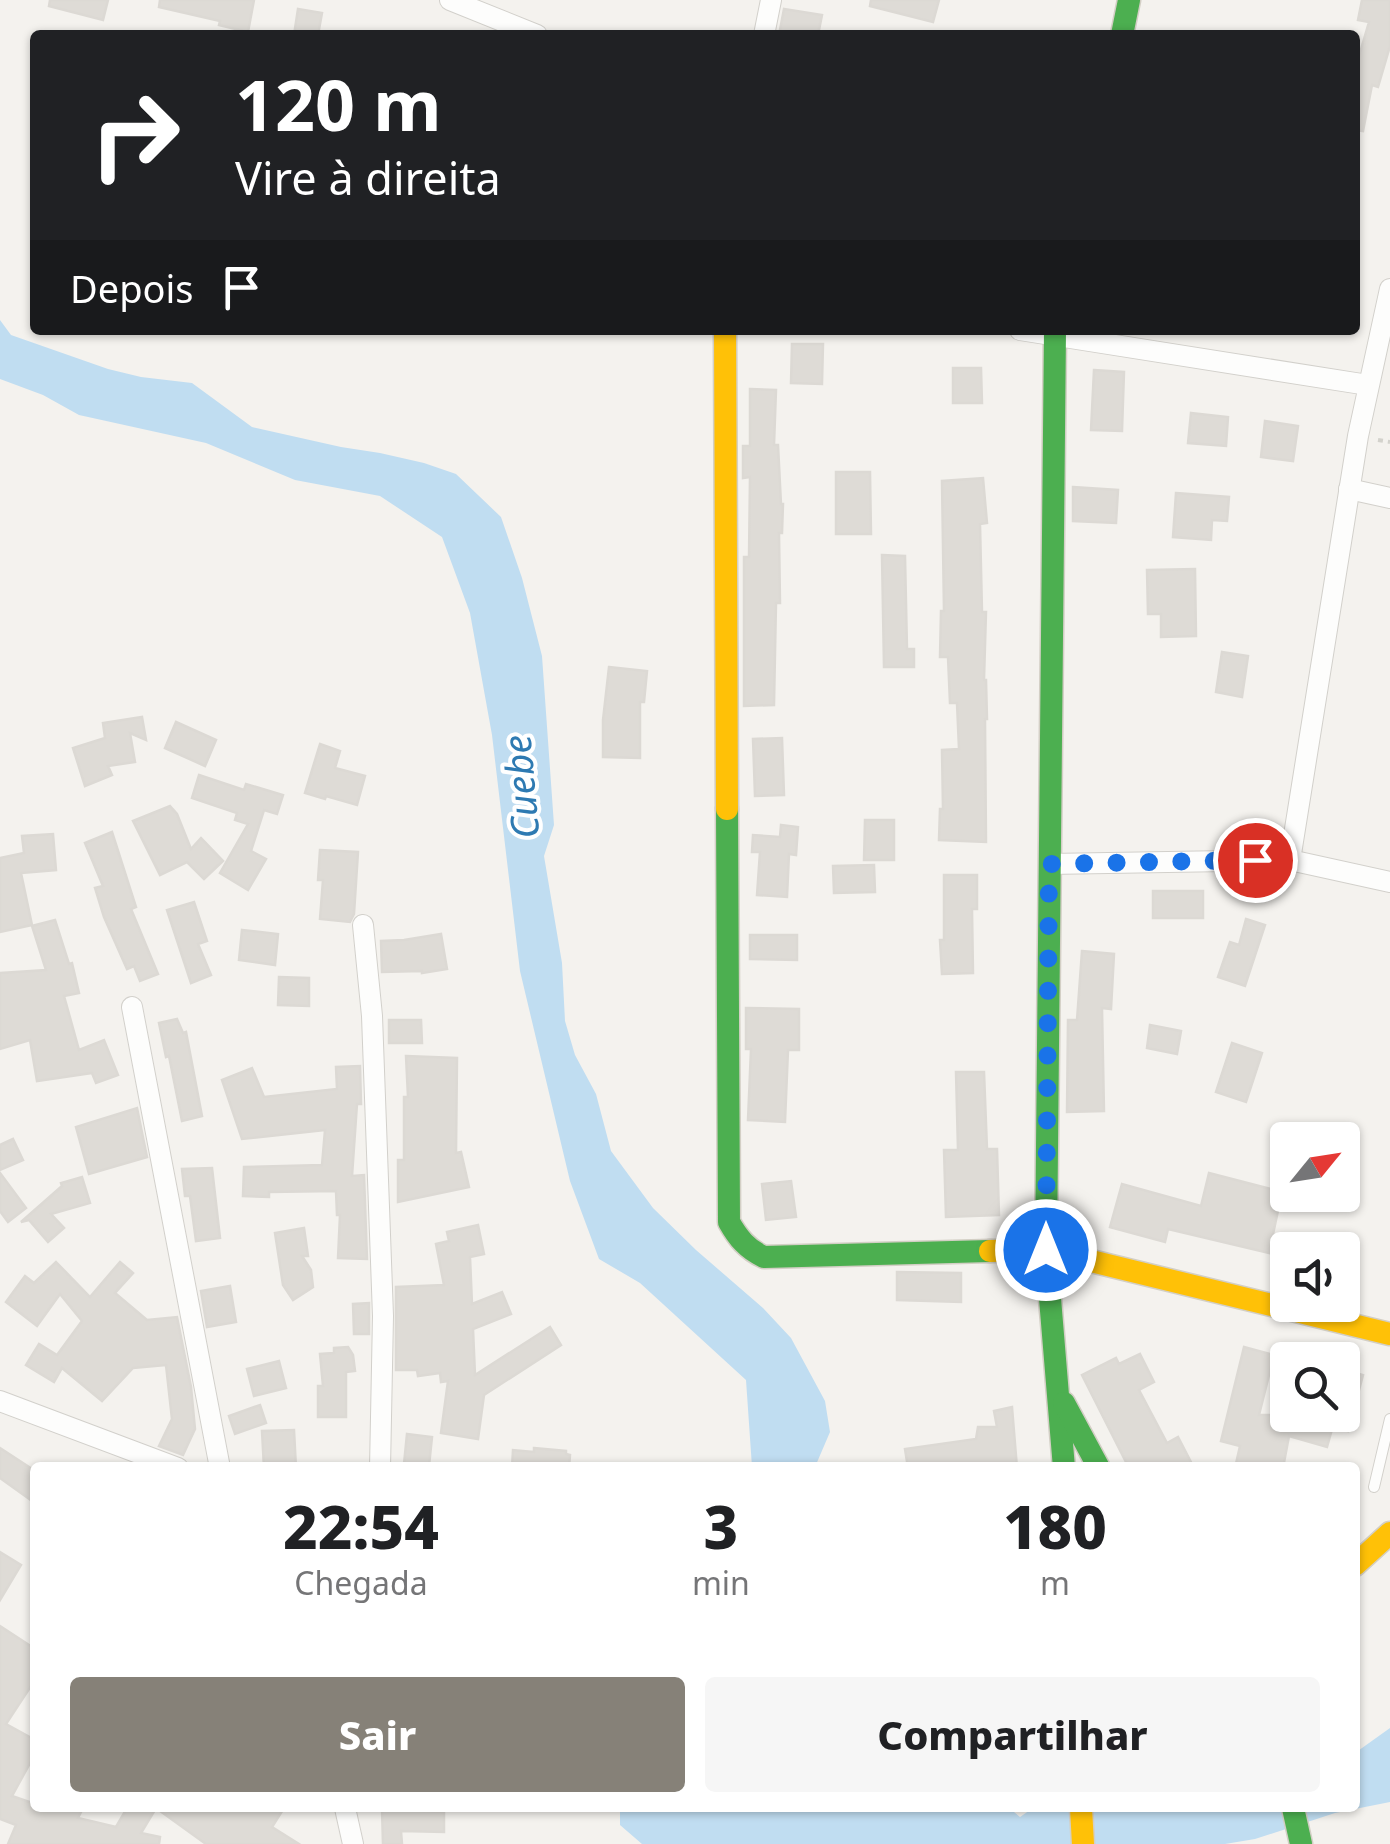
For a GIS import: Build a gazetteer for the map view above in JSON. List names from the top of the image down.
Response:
{
  "water": ["Cuebe"],
  "north": "top right",
  "page": {
    "turn": ["120 m", "Vire à direita"],
    "then": "Depois",
    "eta": [
      "22:54",
      "Chegada",
      "3",
      "min",
      "180",
      "m"
    ],
    "buttons": ["Sair", "Compartilhar"]
  }
}
